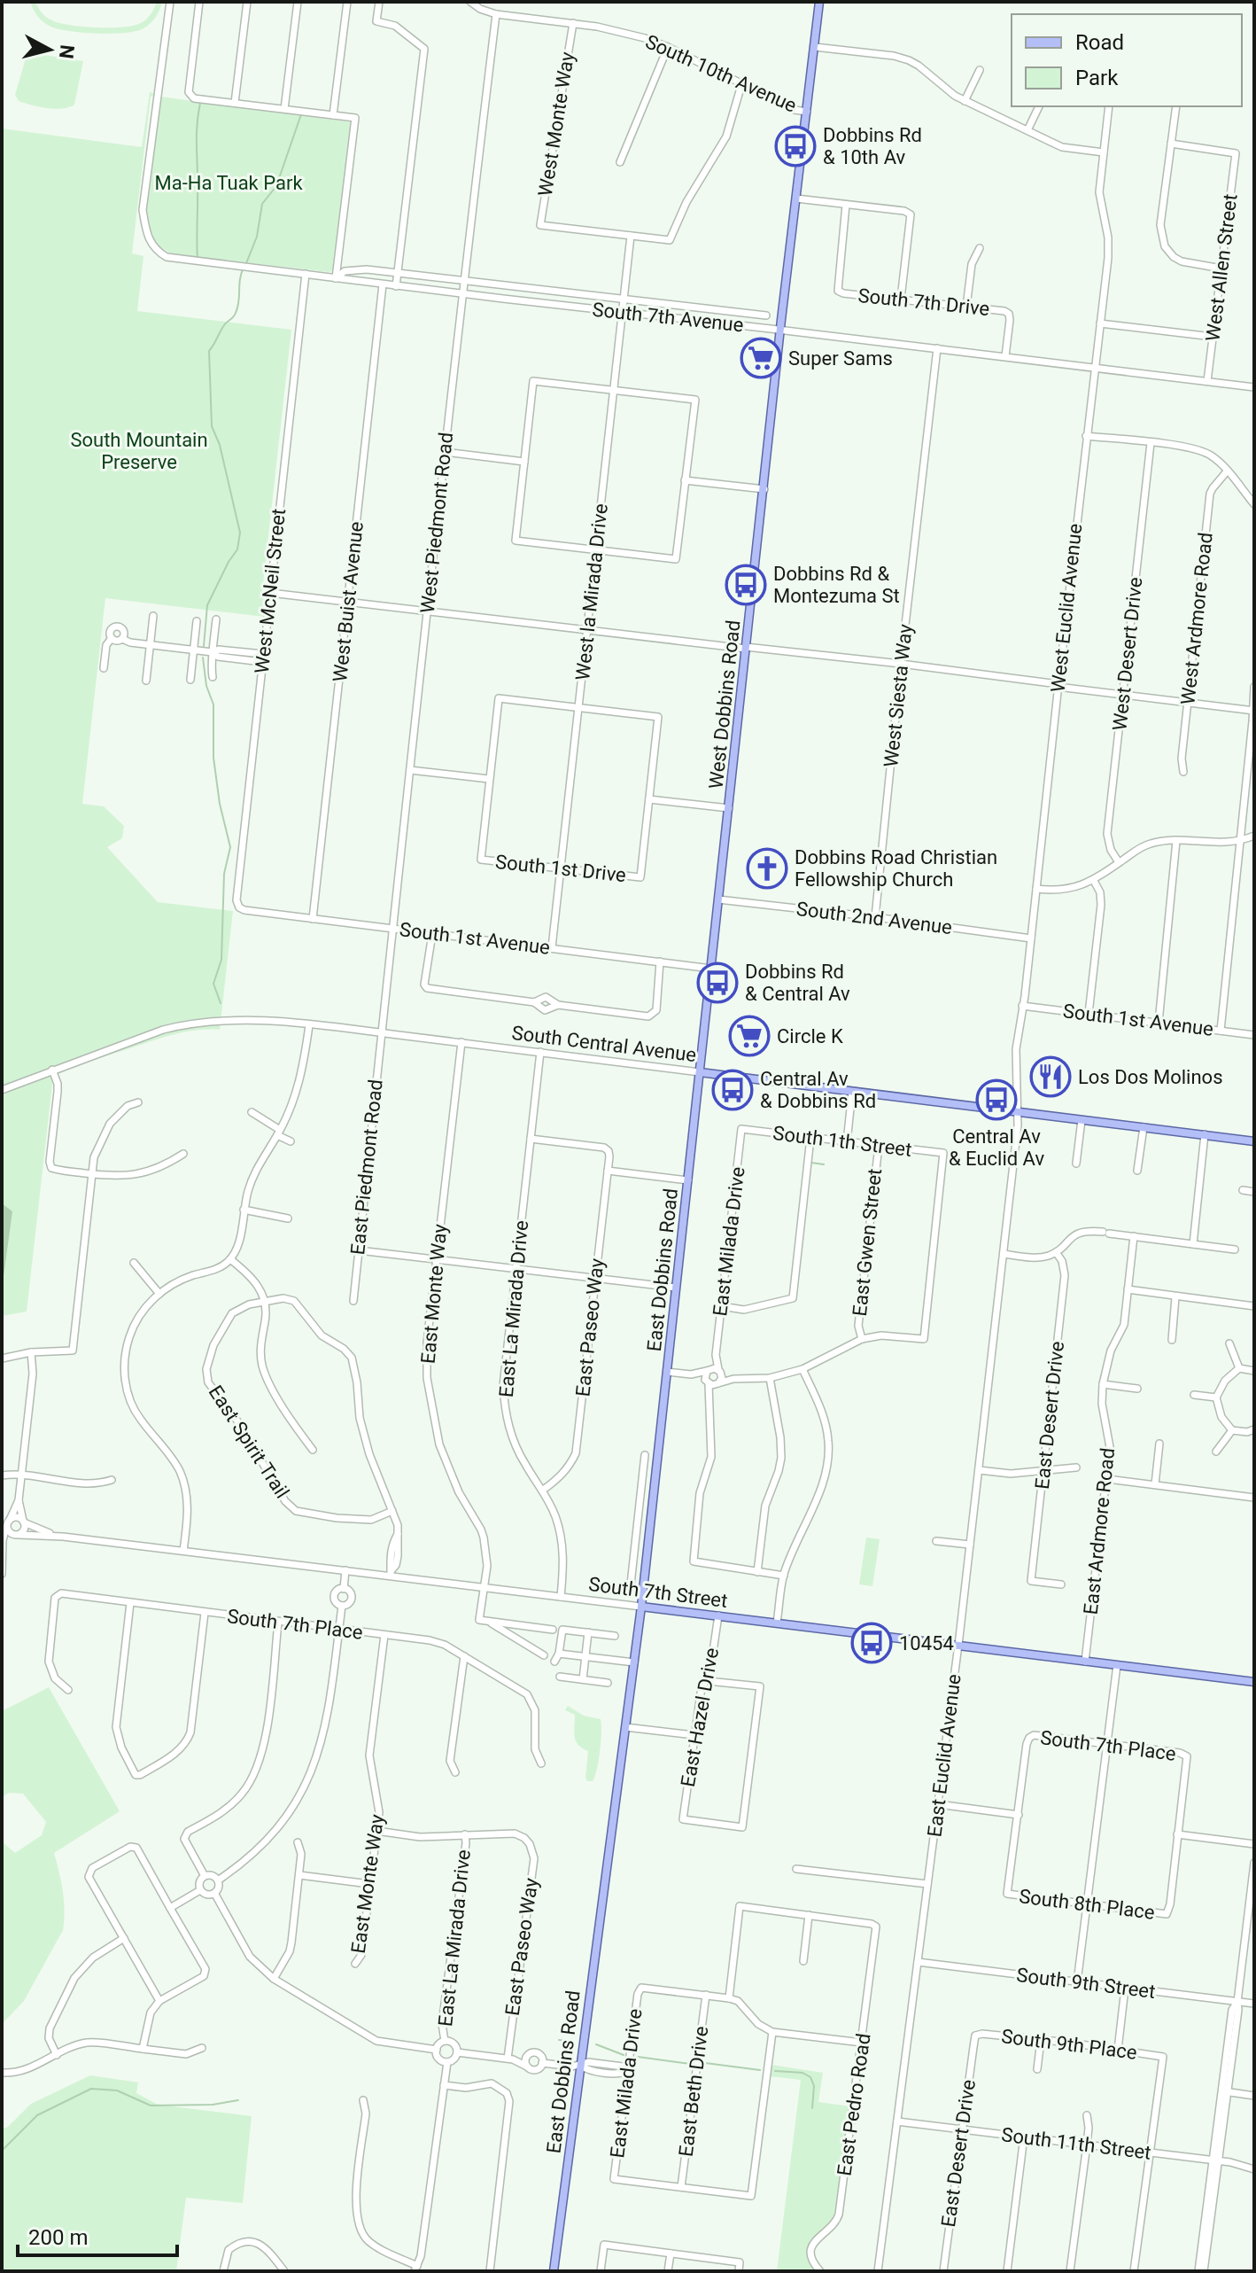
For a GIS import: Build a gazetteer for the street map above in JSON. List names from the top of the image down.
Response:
{
  "streets": {
    "main road": [
      "West Dobbins Road",
      "South Central Avenue",
      "East Dobbins Road",
      "South 7th Street"
    ],
    "street": [
      "South 10th Avenue",
      "West Monte Way",
      "West Allen Street",
      "South 7th Drive",
      "South 7th Avenue",
      "West Piedmont Road",
      "West McNeil Street",
      "West la Mirada Drive",
      "West Buist Avenue",
      "West Euclid Avenue",
      "West Ardmore Road",
      "West Desert Drive",
      "West Siesta Way",
      "South 1st Drive",
      "South 2nd Avenue",
      "South 1st Avenue",
      "South 1th Street",
      "East Piedmont Road",
      "East Milada Drive",
      "East Gwen Street",
      "East Monte Way",
      "East La Mirada Drive",
      "East Paseo Way",
      "East Desert Drive",
      "East Spirit Trail",
      "East Ardmore Road",
      "South 7th Place",
      "East Hazel Drive",
      "East Euclid Avenue",
      "South 8th Place",
      "South 9th Street",
      "South 9th Place",
      "East Beth Drive",
      "East Pedro Road",
      "South 11th Street"
    ]
  },
  "crossings": [
    ["South 10th Avenue", "West Monte Way"],
    ["South 10th Avenue", "West Piedmont Road"],
    ["South 10th Avenue", "West Dobbins Road"],
    ["West Monte Way", "West la Mirada Drive"],
    ["West Allen Street", "South 7th Avenue"],
    ["South 7th Drive", "South 7th Avenue"],
    ["South 7th Avenue", "West Piedmont Road"],
    ["South 7th Avenue", "West McNeil Street"],
    ["South 7th Avenue", "West la Mirada Drive"],
    ["South 7th Avenue", "West Buist Avenue"],
    ["South 7th Avenue", "West Euclid Avenue"],
    ["South 7th Avenue", "West Siesta Way"],
    ["South 7th Avenue", "West Dobbins Road"],
    ["West Piedmont Road", "South 1st Avenue"],
    ["West Piedmont Road", "South Central Avenue"],
    ["West Piedmont Road", "East Piedmont Road"],
    ["West McNeil Street", "South 1st Avenue"],
    ["West la Mirada Drive", "South 1st Drive"],
    ["West la Mirada Drive", "South 1st Avenue"],
    ["West Buist Avenue", "South 1st Avenue"],
    ["West Euclid Avenue", "South 2nd Avenue"],
    ["West Euclid Avenue", "South 1st Avenue"],
    ["West Euclid Avenue", "South Central Avenue"],
    ["West Euclid Avenue", "East Euclid Avenue"],
    ["West Siesta Way", "South 2nd Avenue"],
    ["West Dobbins Road", "South 2nd Avenue"],
    ["West Dobbins Road", "South 1st Avenue"],
    ["West Dobbins Road", "South Central Avenue"],
    ["West Dobbins Road", "East Dobbins Road"],
    ["South Central Avenue", "East Piedmont Road"],
    ["South Central Avenue", "East Dobbins Road"],
    ["South Central Avenue", "East Monte Way"],
    ["South Central Avenue", "East La Mirada Drive"],
    ["South Central Avenue", "East Euclid Avenue"],
    ["South 1th Street", "East Milada Drive"],
    ["South 1th Street", "East Gwen Street"],
    ["East Milada Drive", "East Beth Drive"],
    ["East Dobbins Road", "South 7th Street"],
    ["East Monte Way", "South 7th Street"],
    ["East Monte Way", "South 7th Place"],
    ["East La Mirada Drive", "East Paseo Way"],
    ["East La Mirada Drive", "South 7th Street"],
    ["East Desert Drive", "South 9th Place"],
    ["East Desert Drive", "South 11th Street"],
    ["East Ardmore Road", "South 7th Street"],
    ["South 7th Street", "East Hazel Drive"],
    ["South 7th Street", "East Euclid Avenue"],
    ["South 7th Place", "South 8th Place"],
    ["East Euclid Avenue", "South 9th Street"],
    ["East Euclid Avenue", "South 11th Street"],
    ["South 9th Place", "South 11th Street"]
  ],
  "parks": ["Ma-Ha Tuak Park", "South Mountain Preserve"],
  "places": {
    "bus stop": [
      "Dobbins Rd & 10th Av",
      "Dobbins Rd & Montezuma St",
      "Dobbins Rd & Central Av",
      "Central Av & Dobbins Rd",
      "Central Av & Euclid Av",
      "10454"
    ],
    "supermarket": ["Super Sams", "Circle K"],
    "church": ["Dobbins Road Christian Fellowship Church"],
    "restaurant": ["Los Dos Molinos"]
  },
  "legend": ["Road", "Park"],
  "scale_bar": "200 m",
  "north": "right"
}
